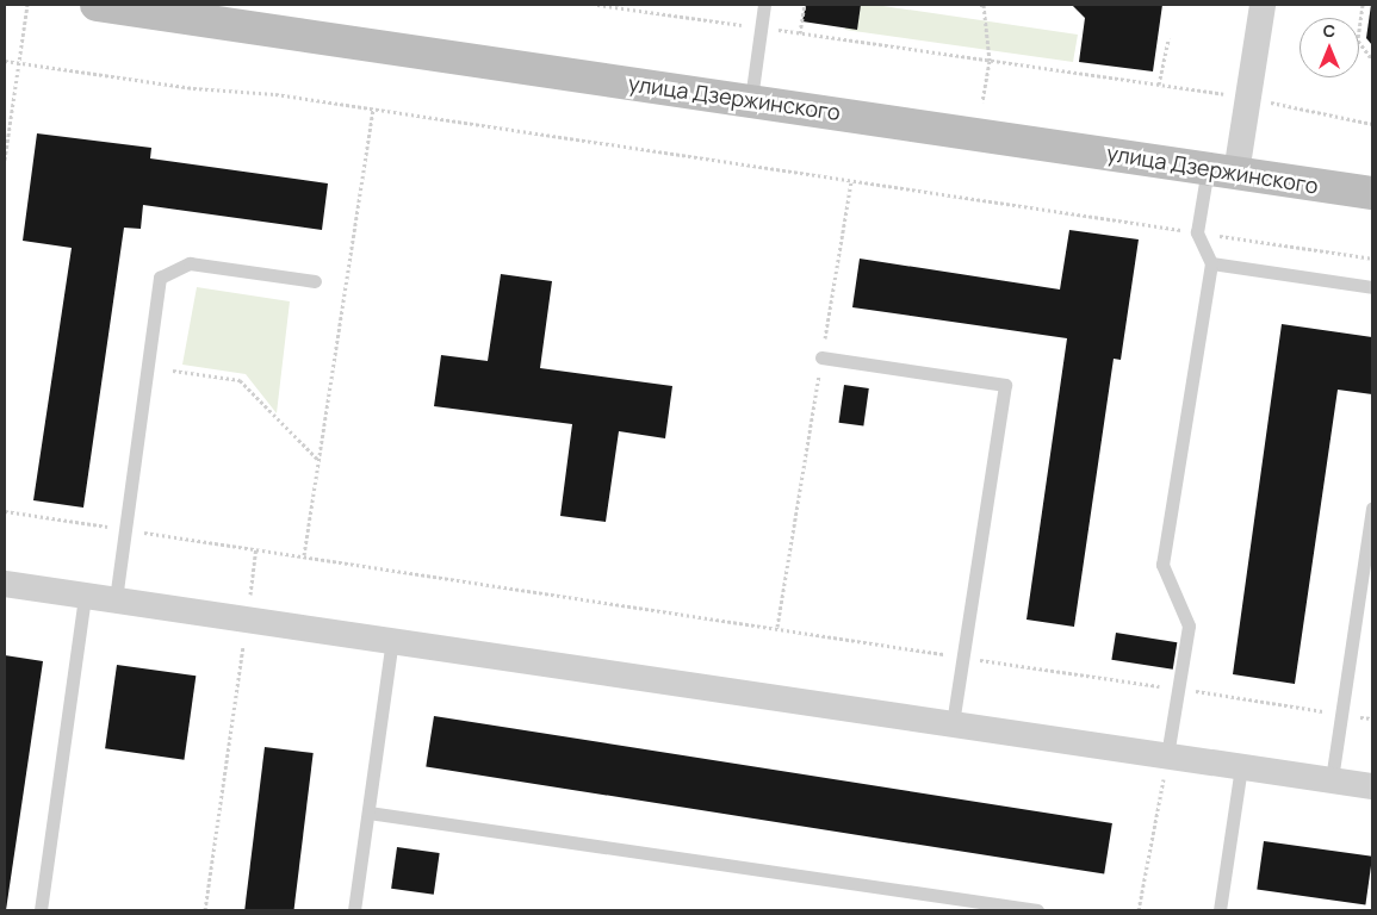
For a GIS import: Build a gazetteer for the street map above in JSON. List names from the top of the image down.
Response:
{
  "streets": {
    "main road": ["улица Дзержинского"]
  },
  "north": "top"
}
